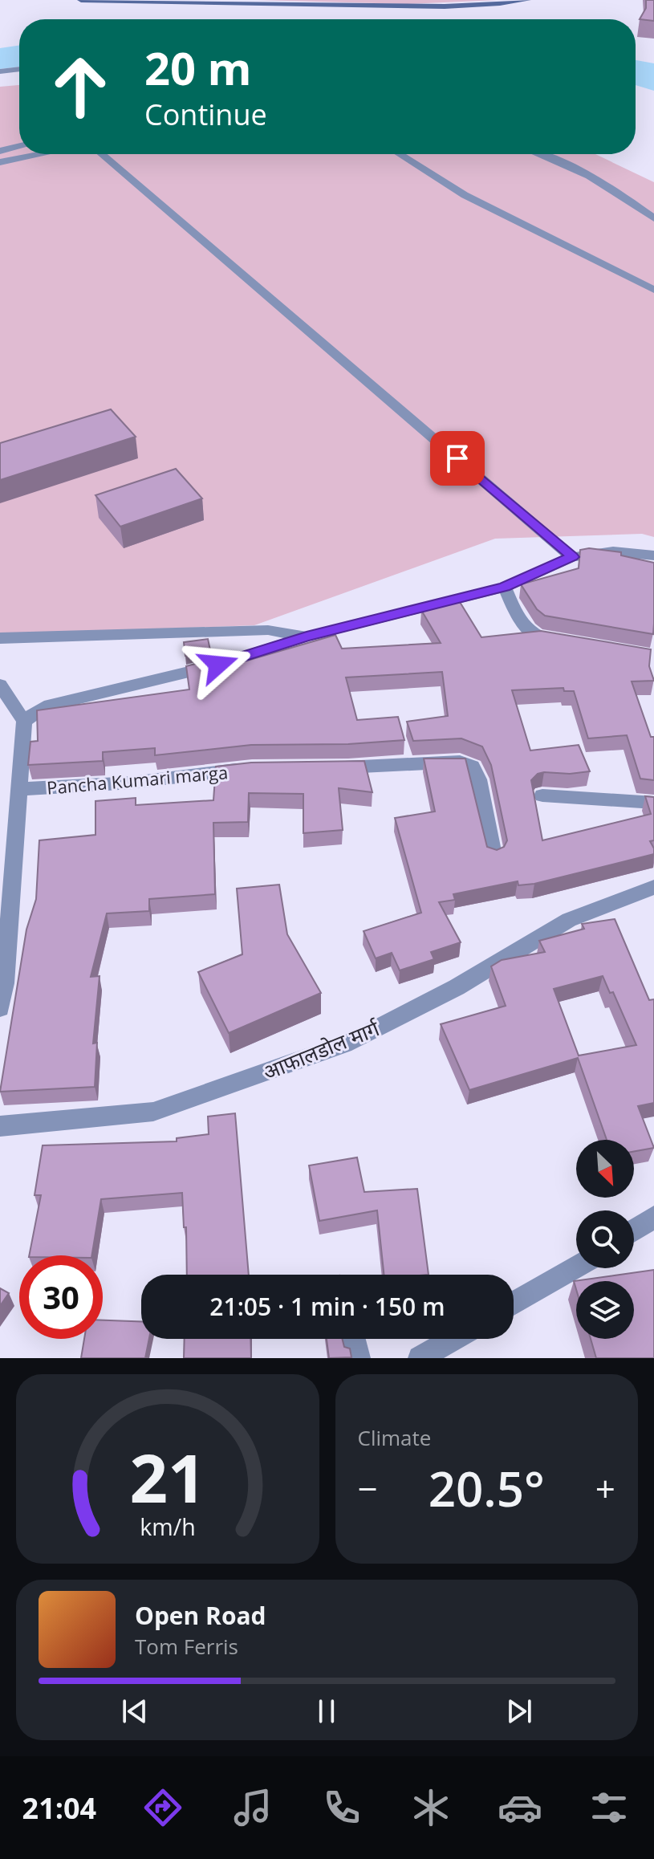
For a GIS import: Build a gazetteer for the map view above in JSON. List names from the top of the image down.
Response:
{
  "streets": {
    "street": ["Pancha Kumari marga", "आफालडोल मार्ग"]
  },
  "north": "bottom right",
  "page": {
    "turn": ["20 m", "Continue"],
    "limit": "30",
    "trip": "21:05 · 1 min · 150 m",
    "tile": "Climate",
    "heat": ["−", "20.5°", "+"],
    "song": ["Open Road", "Tom Ferris"],
    "tabs": "21:04",
    "gauge": ["21", "km/h"]
  }
}
